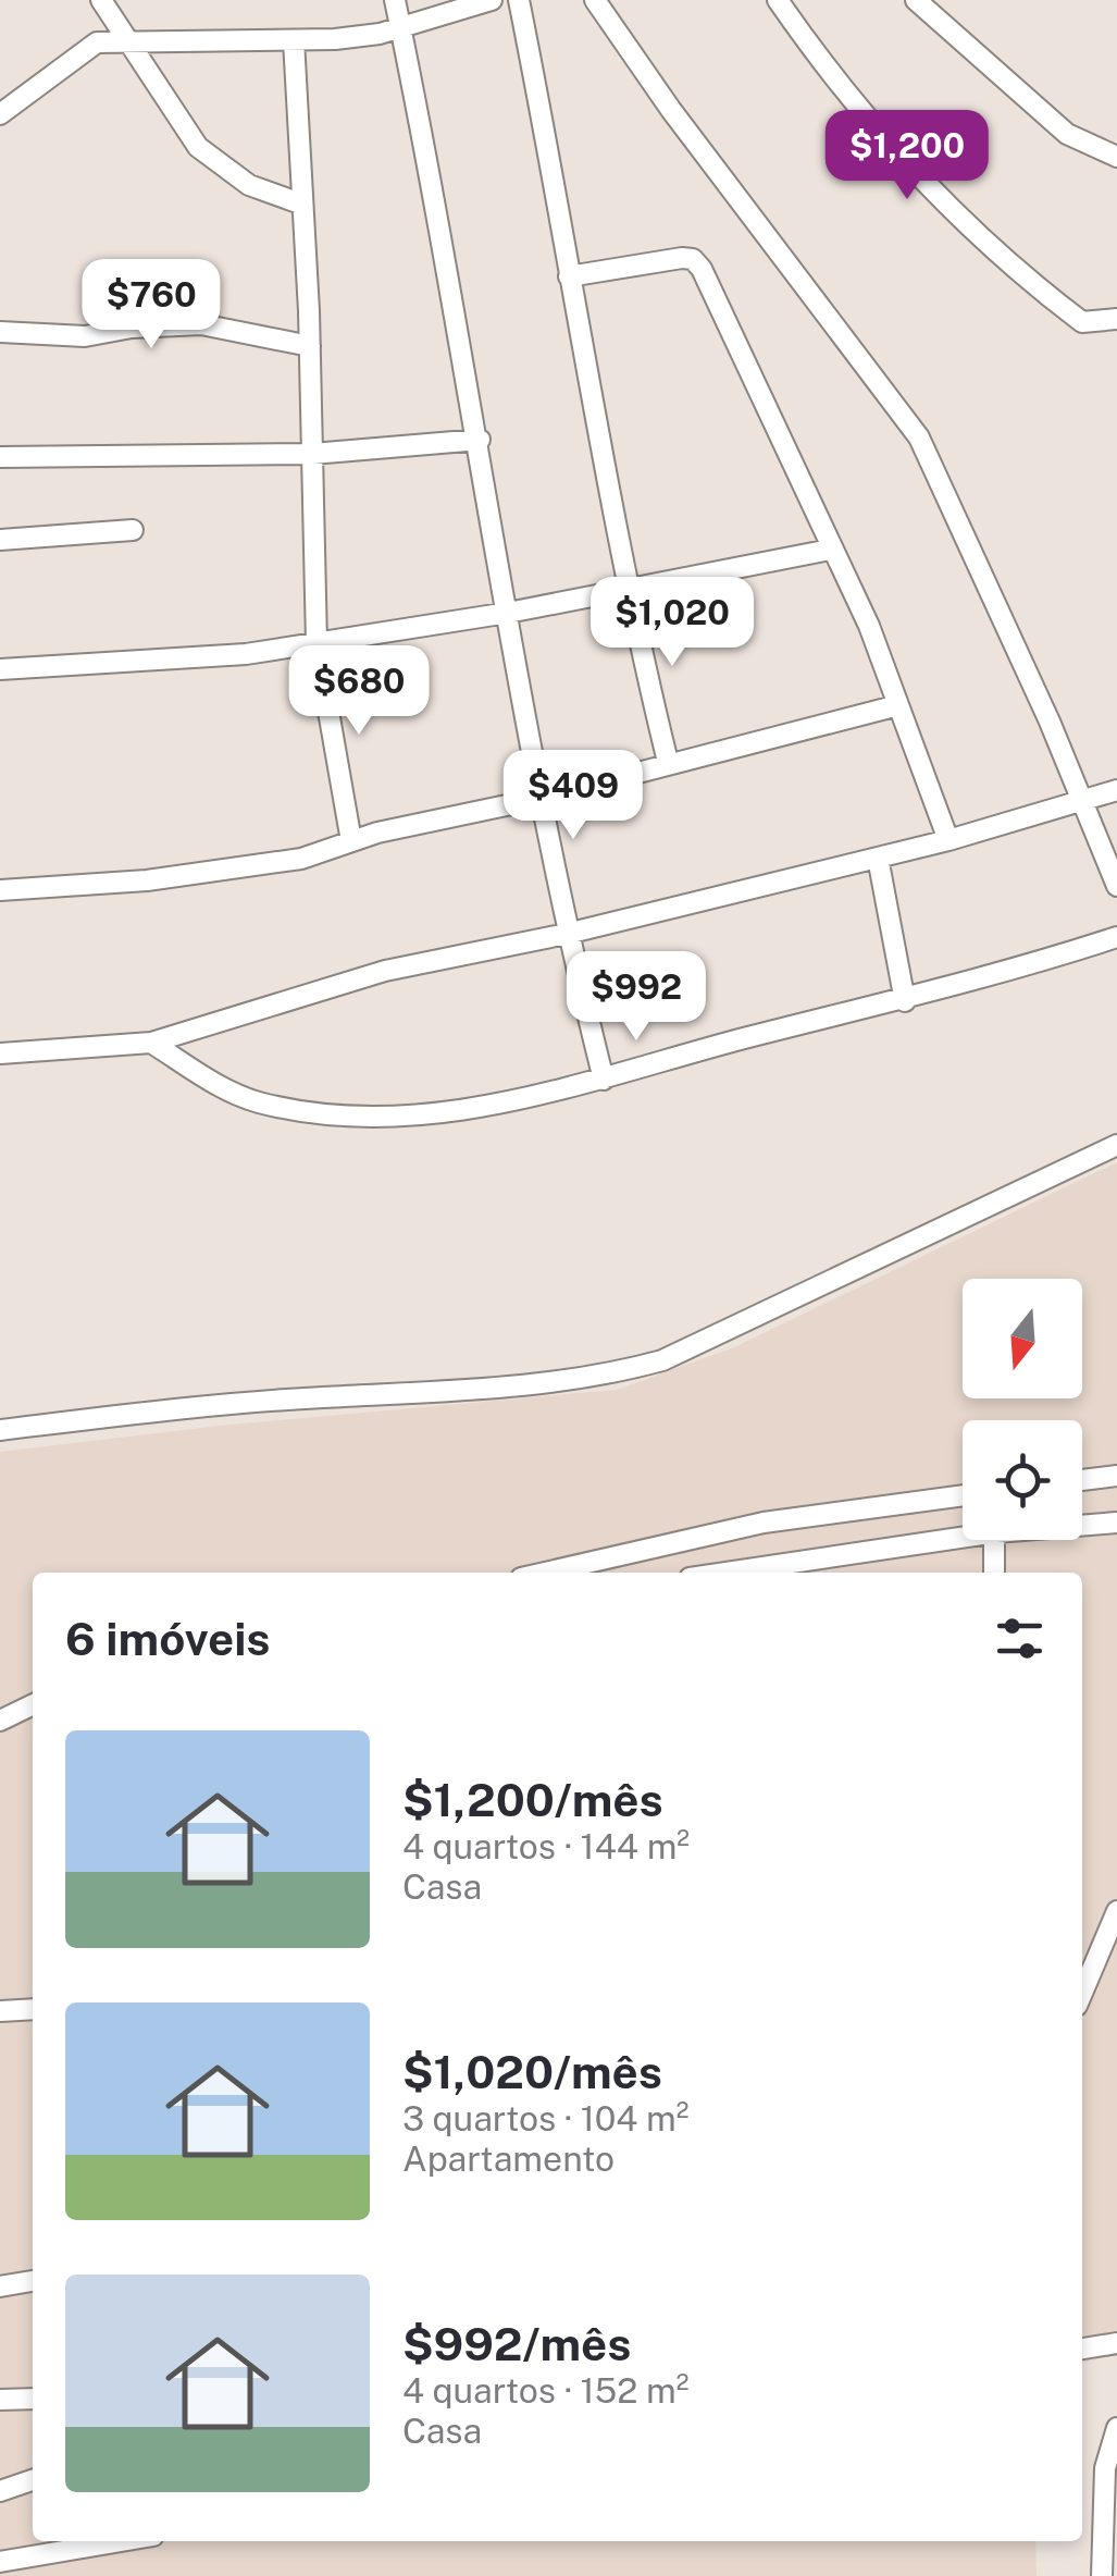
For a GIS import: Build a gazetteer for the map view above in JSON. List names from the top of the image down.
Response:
{
  "north": "bottom",
  "page": {
    "price": [
      "$1,200",
      "$760",
      "$1,020",
      "$680",
      "$409",
      "$992"
    ],
    "heading": "6 imóveis",
    "list": [
      {
        "name": "$1,200/mês",
        "note": "4 quartos · 144 m² · Casa"
      },
      {
        "name": "$1,020/mês",
        "note": "3 quartos · 104 m² · Apartamento"
      },
      {
        "name": "$992/mês",
        "note": "4 quartos · 152 m² · Casa"
      }
    ]
  }
}
